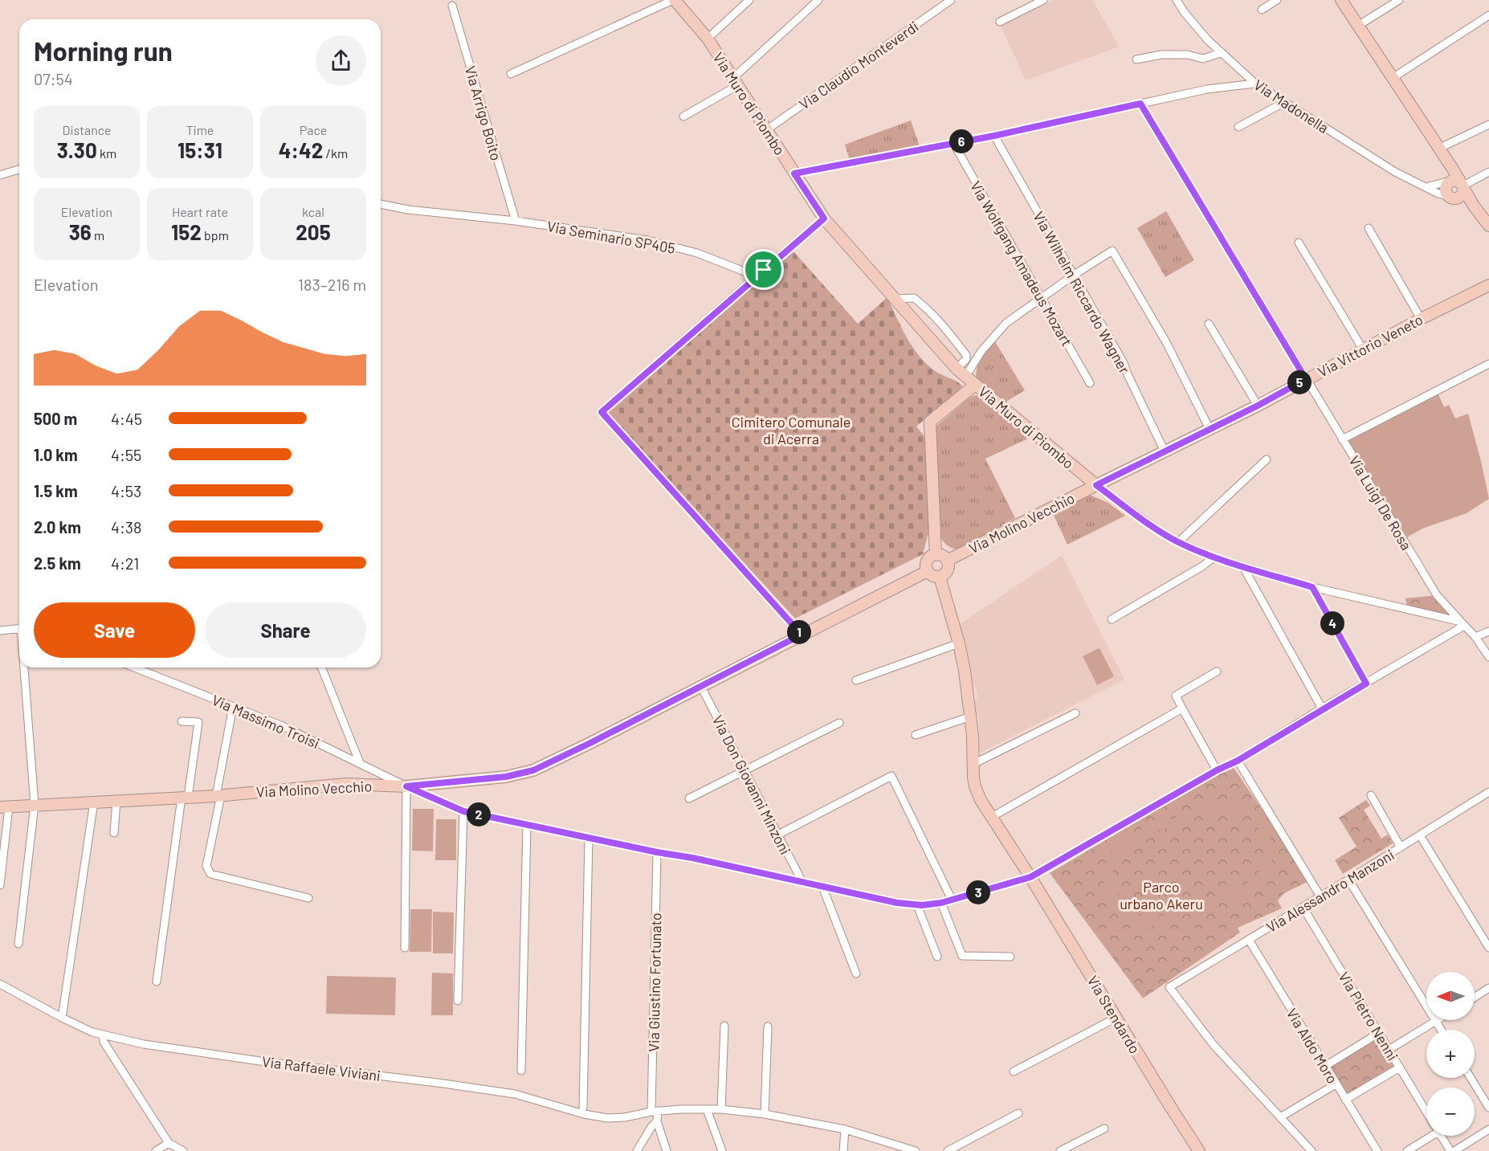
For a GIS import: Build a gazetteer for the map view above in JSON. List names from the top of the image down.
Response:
{
  "streets": {
    "street": [
      "Via Claudio Monteverdi",
      "Via Muro di Piombo",
      "Via Madonella",
      "Via Arrigo Boito",
      "Via Seminario SP405",
      "Via Wolfgang Amadeus Mozart",
      "Via Wilhelm Riccardo Wagner",
      "Via Vittorio Veneto",
      "Via Luigi De Rosa",
      "Via Molino Vecchio",
      "Via Massimo Troisi",
      "Via Don Giovanni Minzoni",
      "Via Alessandro Manzoni",
      "Via Giustino Fortunato",
      "Via Stendardo",
      "Via Pietro Nenni",
      "Via Aldo Moro",
      "Via Raffaele Viviani"
    ]
  },
  "crossings": [
    ["Via Claudio Monteverdi", "Via Muro di Piombo"],
    ["Via Muro di Piombo", "Via Vittorio Veneto"],
    ["Via Muro di Piombo", "Via Molino Vecchio"],
    ["Via Arrigo Boito", "Via Seminario SP405"],
    ["Via Wilhelm Riccardo Wagner", "Via Vittorio Veneto"],
    ["Via Vittorio Veneto", "Via Luigi De Rosa"],
    ["Via Vittorio Veneto", "Via Molino Vecchio"],
    ["Via Luigi De Rosa", "Via Massimo Troisi"],
    ["Via Molino Vecchio", "Via Massimo Troisi"],
    ["Via Molino Vecchio", "Via Don Giovanni Minzoni"],
    ["Via Molino Vecchio", "Via Stendardo"],
    ["Via Massimo Troisi", "Via Don Giovanni Minzoni"],
    ["Via Massimo Troisi", "Via Giustino Fortunato"],
    ["Via Massimo Troisi", "Via Stendardo"],
    ["Via Alessandro Manzoni", "Via Pietro Nenni"],
    ["Via Alessandro Manzoni", "Via Aldo Moro"],
    ["Via Giustino Fortunato", "Via Raffaele Viviani"]
  ],
  "parks": ["Cimitero Comunale di Acerra", "Parco urbano Akeru"],
  "north": "left",
  "page": {
    "heading": ["Morning run", "07:54"],
    "stats": [
      ["Distance", "3.30 km"],
      ["Time", "15:31"],
      ["Pace", "4:42 /km"],
      ["Elevation", "36 m"],
      ["Heart rate", "152 bpm"],
      ["kcal", "205"]
    ],
    "pins": [
      "6",
      "5",
      "4",
      "1",
      "2",
      "3"
    ],
    "chart": ["Elevation", "183–216 m"],
    "list": [
      {
        "name": "500 m",
        "note": "4:45"
      },
      {
        "name": "1.0 km",
        "note": "4:55"
      },
      {
        "name": "1.5 km",
        "note": "4:53"
      },
      {
        "name": "2.0 km",
        "note": "4:38"
      },
      {
        "name": "2.5 km",
        "note": "4:21"
      }
    ],
    "buttons": ["Save", "Share"],
    "map_buttons": ["+", "−"]
  }
}
